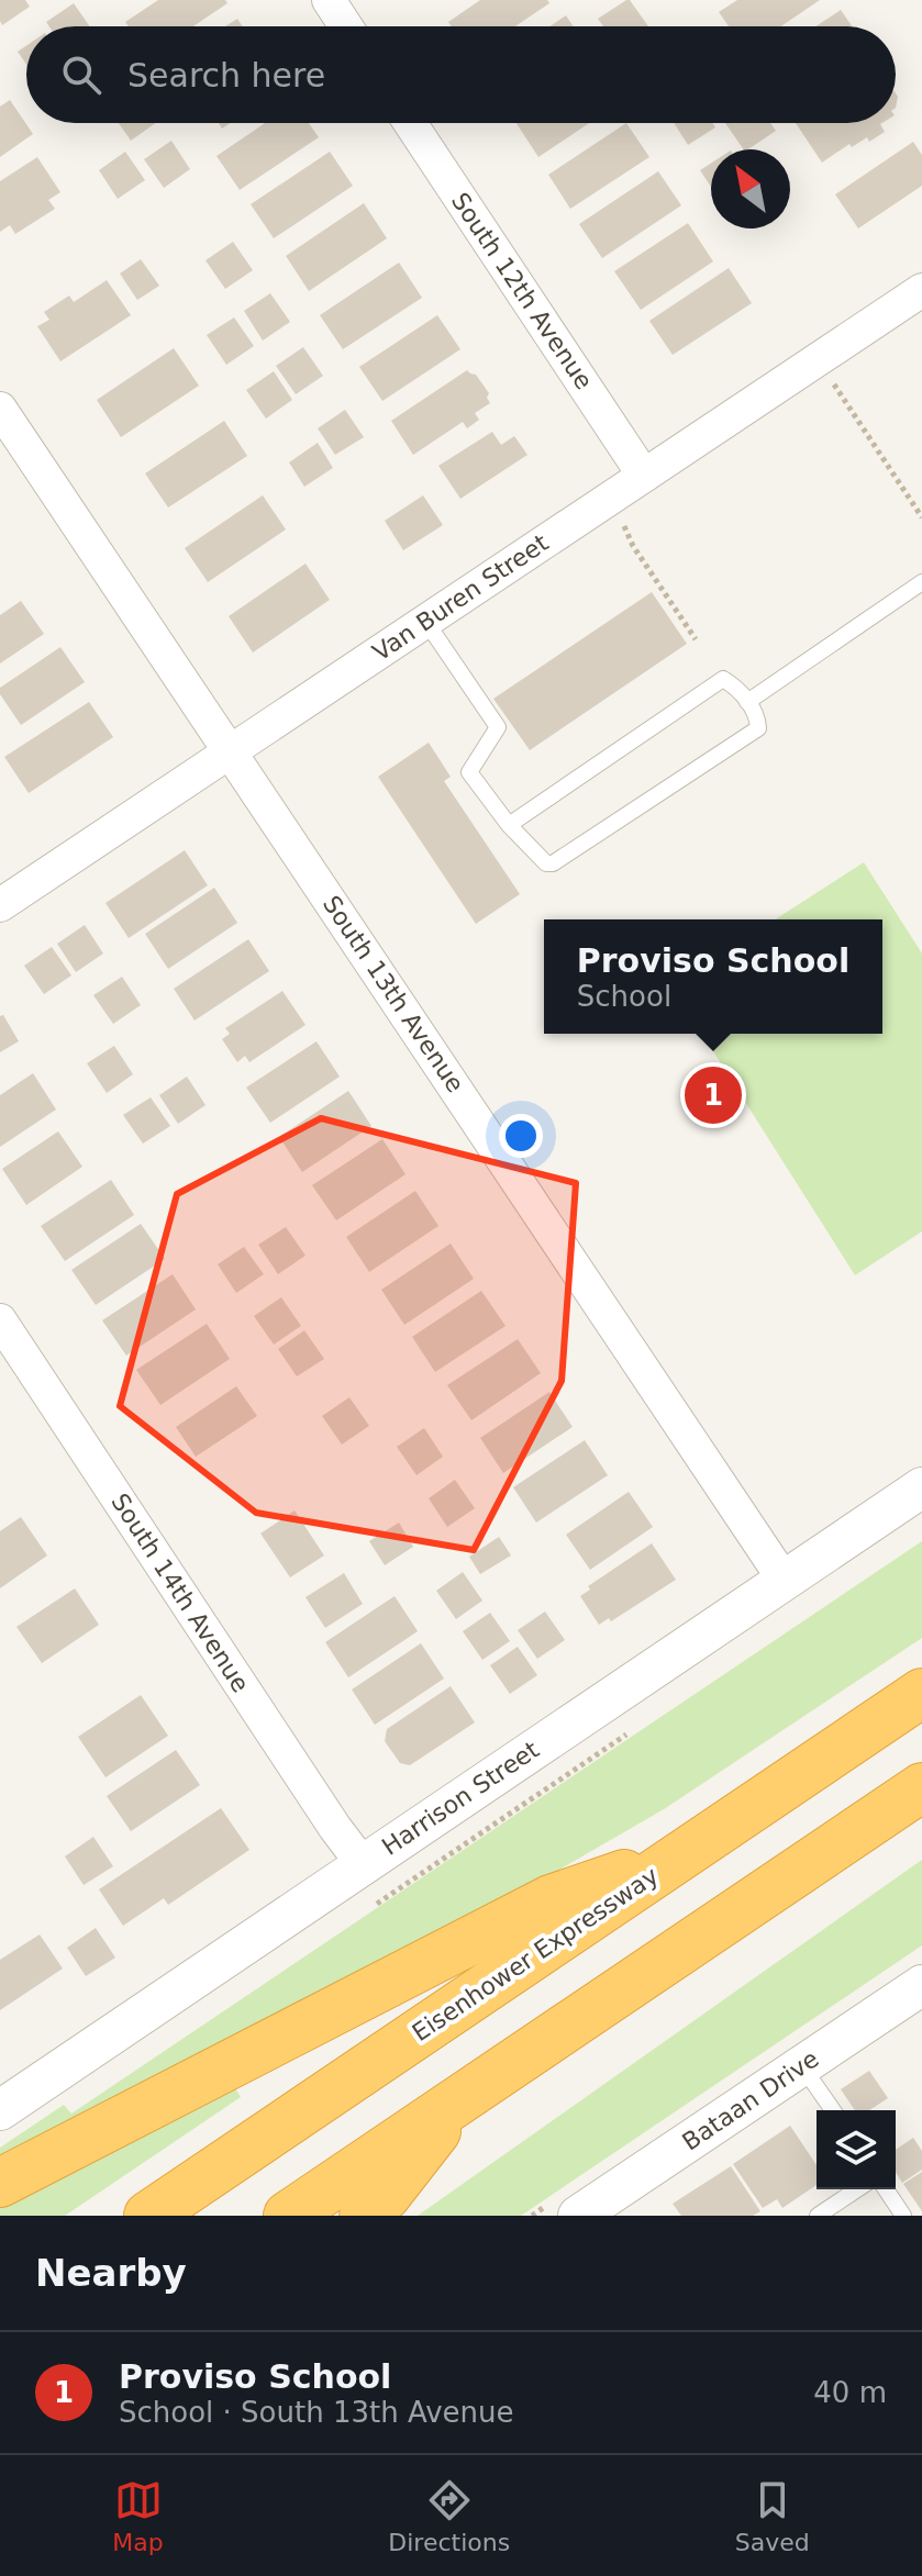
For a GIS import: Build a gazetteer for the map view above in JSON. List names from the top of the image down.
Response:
{
  "streets": {
    "highway": ["Eisenhower Expressway"],
    "street": [
      "South 12th Avenue",
      "Van Buren Street",
      "South 13th Avenue",
      "South 14th Avenue",
      "Harrison Street",
      "Bataan Drive"
    ]
  },
  "crossings": [
    ["South 12th Avenue", "Van Buren Street"],
    ["Van Buren Street", "South 13th Avenue"],
    ["South 13th Avenue", "Harrison Street"],
    ["South 14th Avenue", "Harrison Street"]
  ],
  "north": "top left",
  "page": {
    "search": "Search here",
    "popup": ["Proviso School", "School"],
    "pins": "1",
    "heading": "Nearby",
    "list": [
      {
        "mark": "1",
        "name": "Proviso School",
        "note": "School · South 13th Avenue",
        "value": "40 m"
      }
    ],
    "nav": ["Map", "Directions", "Saved"]
  }
}
